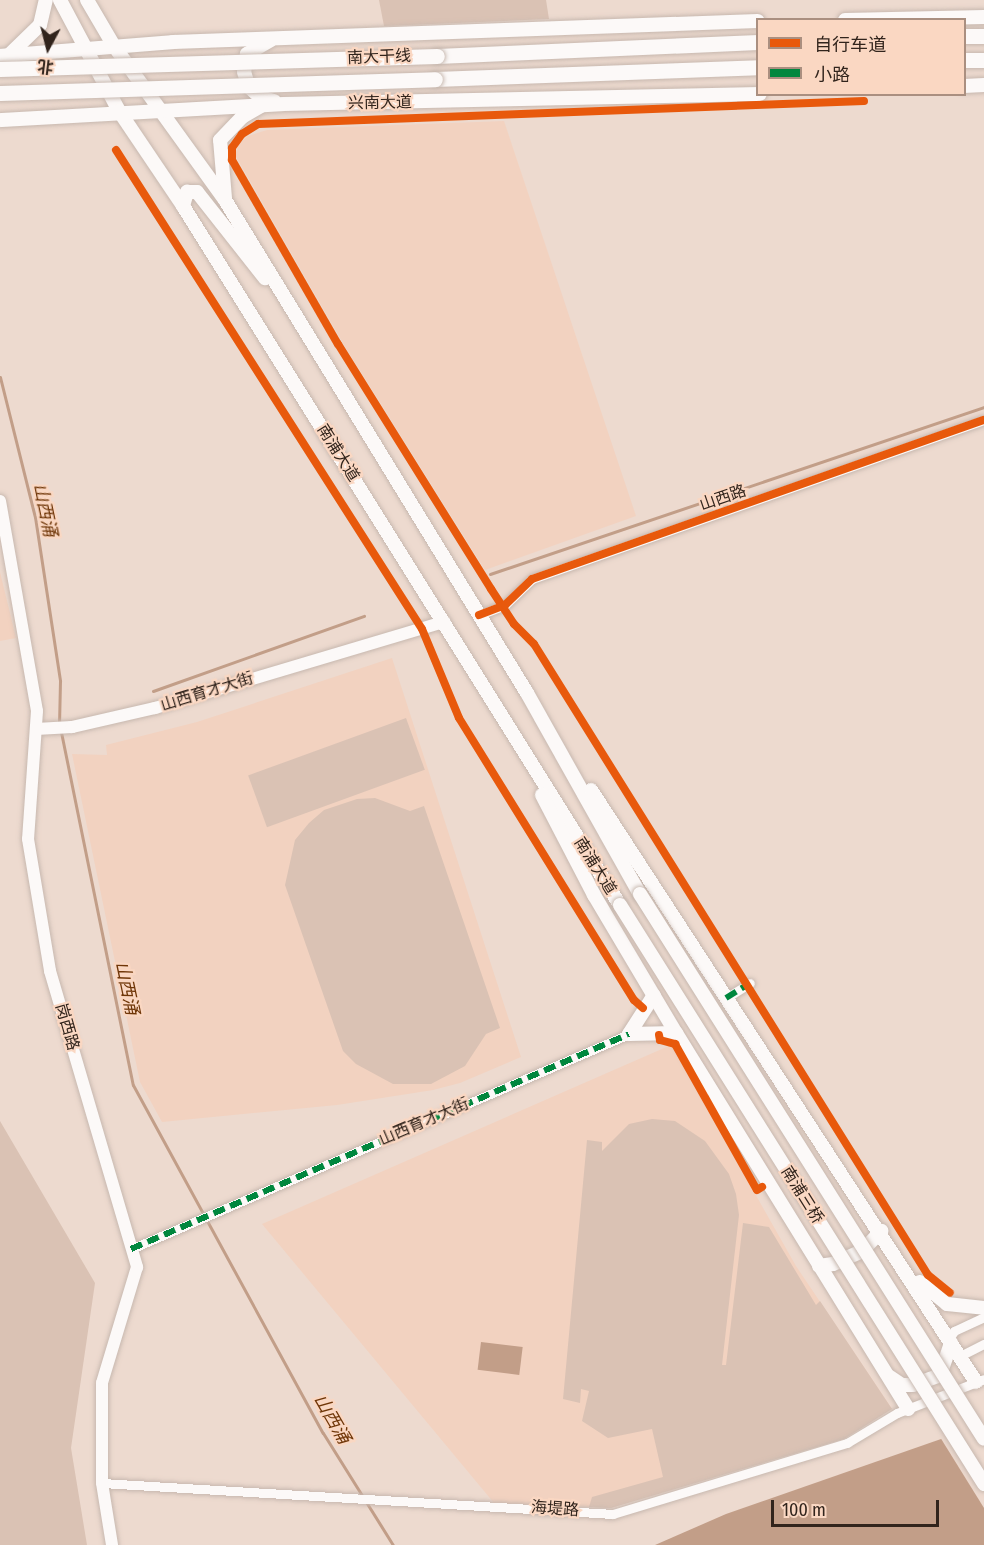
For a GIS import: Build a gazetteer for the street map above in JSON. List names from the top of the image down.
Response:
{
  "streets": {
    "highway": ["南大干线"],
    "main road": ["兴南大道", "南浦大道", "南浦三桥"],
    "street": [
      "山西路",
      "山西育才大街",
      "岗西路",
      "海堤路"
    ]
  },
  "crossings": [
    ["兴南大道", "南浦大道"],
    ["南浦大道", "山西路"],
    ["南浦大道", "山西育才大街"],
    ["南浦大道", "南浦三桥"],
    ["山西育才大街", "岗西路"],
    ["岗西路", "海堤路"]
  ],
  "water": ["山西涌"],
  "legend": ["自行车道", "小路"],
  "scale_bar": "100 m",
  "north": "bottom"
}
